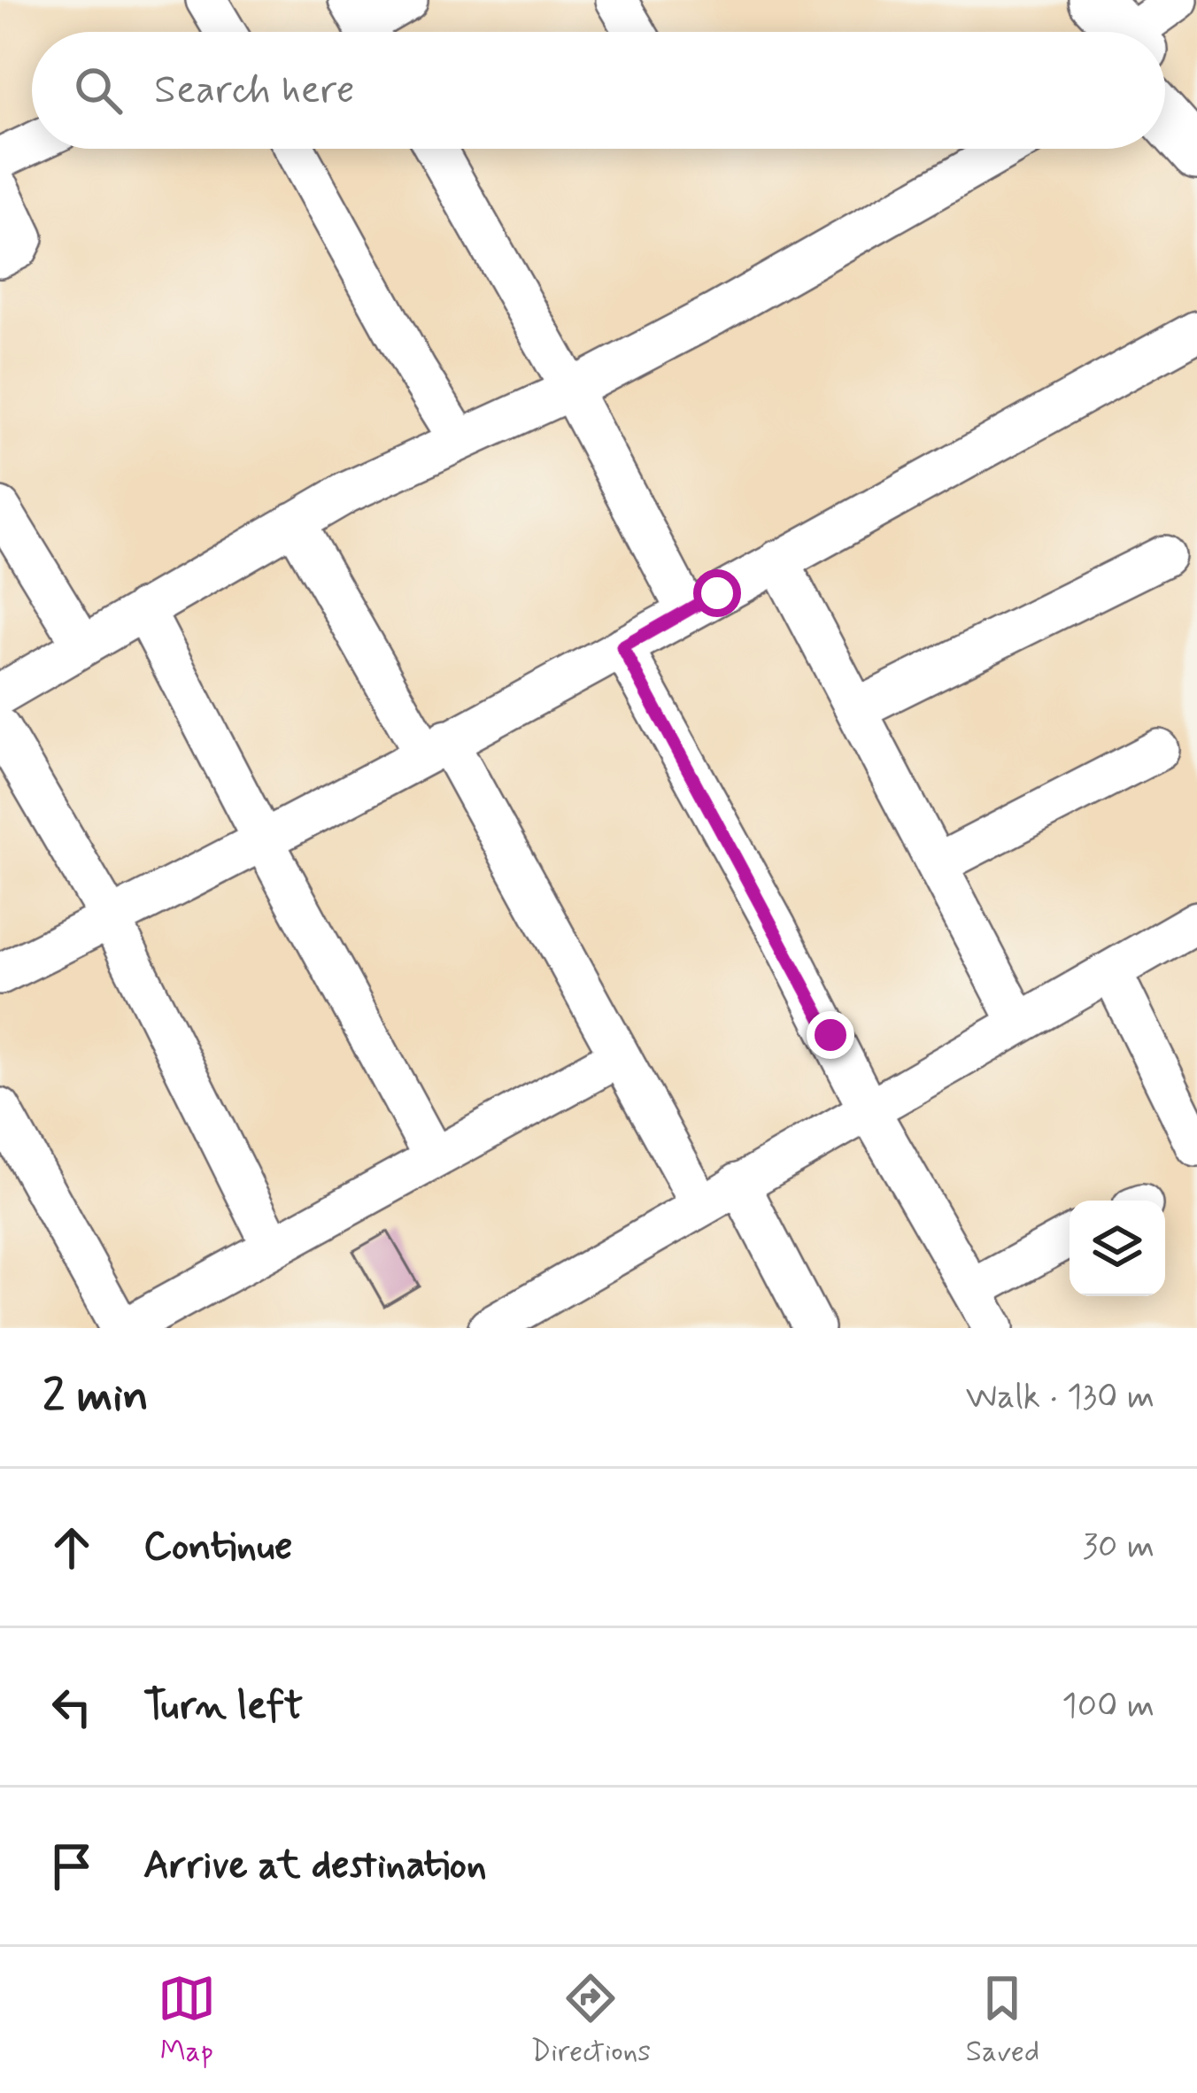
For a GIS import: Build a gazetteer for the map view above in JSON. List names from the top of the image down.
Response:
{
  "page": {
    "search": "Search here",
    "heading": ["2 min", "Walk · 130 m"],
    "list": [
      ["Continue", "30 m"],
      ["Turn left", "100 m"],
      "Arrive at destination"
    ],
    "nav": ["Map", "Directions", "Saved"]
  }
}
